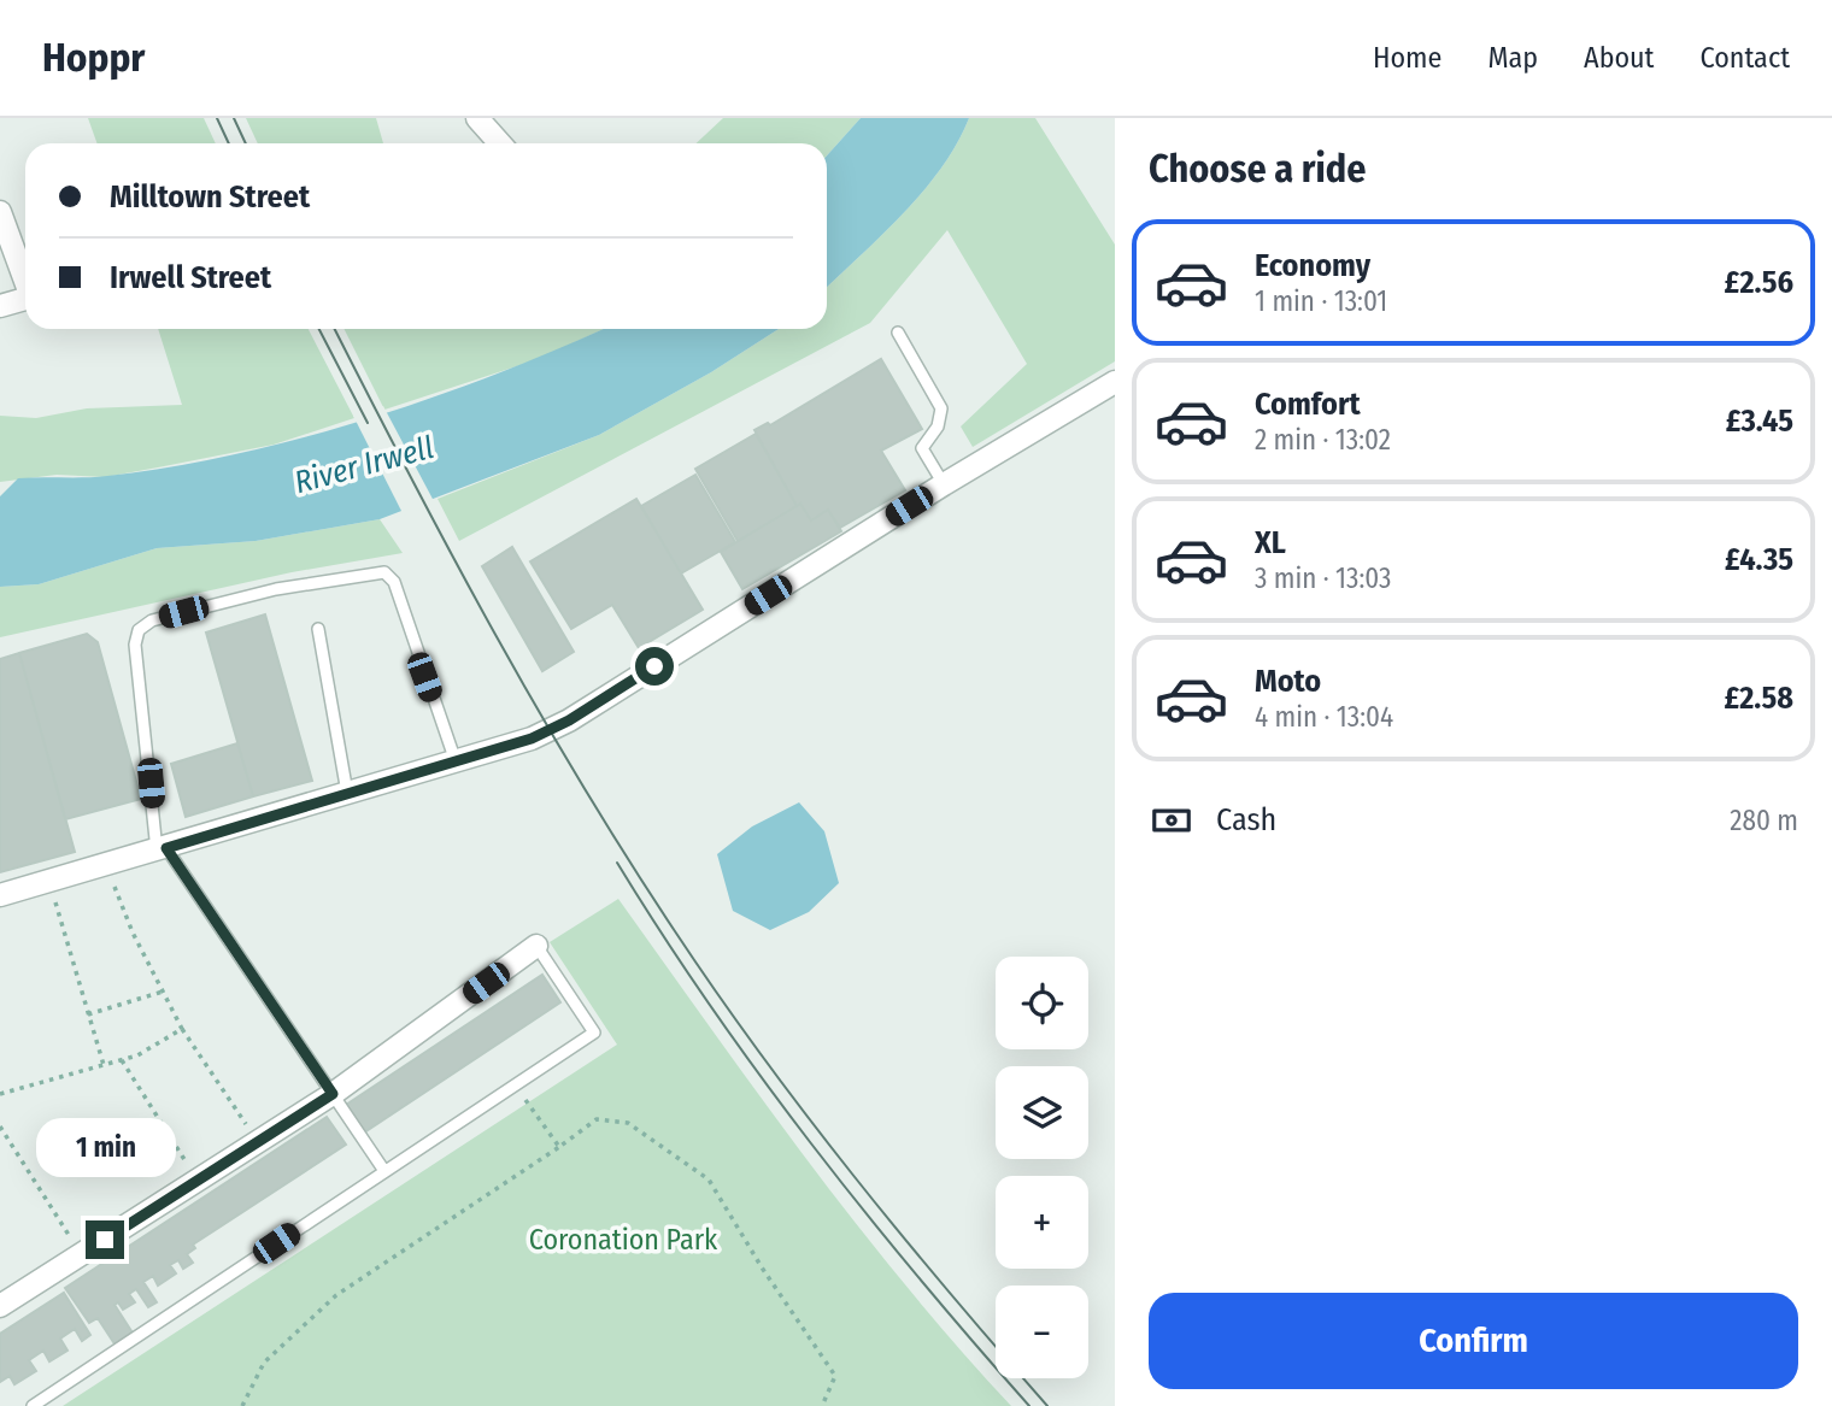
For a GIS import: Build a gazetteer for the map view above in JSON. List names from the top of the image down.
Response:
{
  "water": ["River Irwell"],
  "parks": ["Coronation Park"],
  "page": {
    "header": "Hoppr",
    "nav": [
      "Home",
      "Map",
      "About",
      "Contact"
    ],
    "heading": "Choose a ride",
    "banner": ["Milltown Street", "Irwell Street"],
    "list": [
      {
        "name": "Economy",
        "note": "1 min · 13:01",
        "value": "£2.56"
      },
      {
        "name": "Comfort",
        "note": "2 min · 13:02",
        "value": "£3.45"
      },
      {
        "name": "XL",
        "note": "3 min · 13:03",
        "value": "£4.35"
      },
      {
        "name": "Moto",
        "note": "4 min · 13:04",
        "value": "£2.58"
      }
    ],
    "pay": ["Cash", "280 m"],
    "map_buttons": ["+", "−"],
    "bubble": "1 min",
    "buttons": "Confirm"
  }
}
